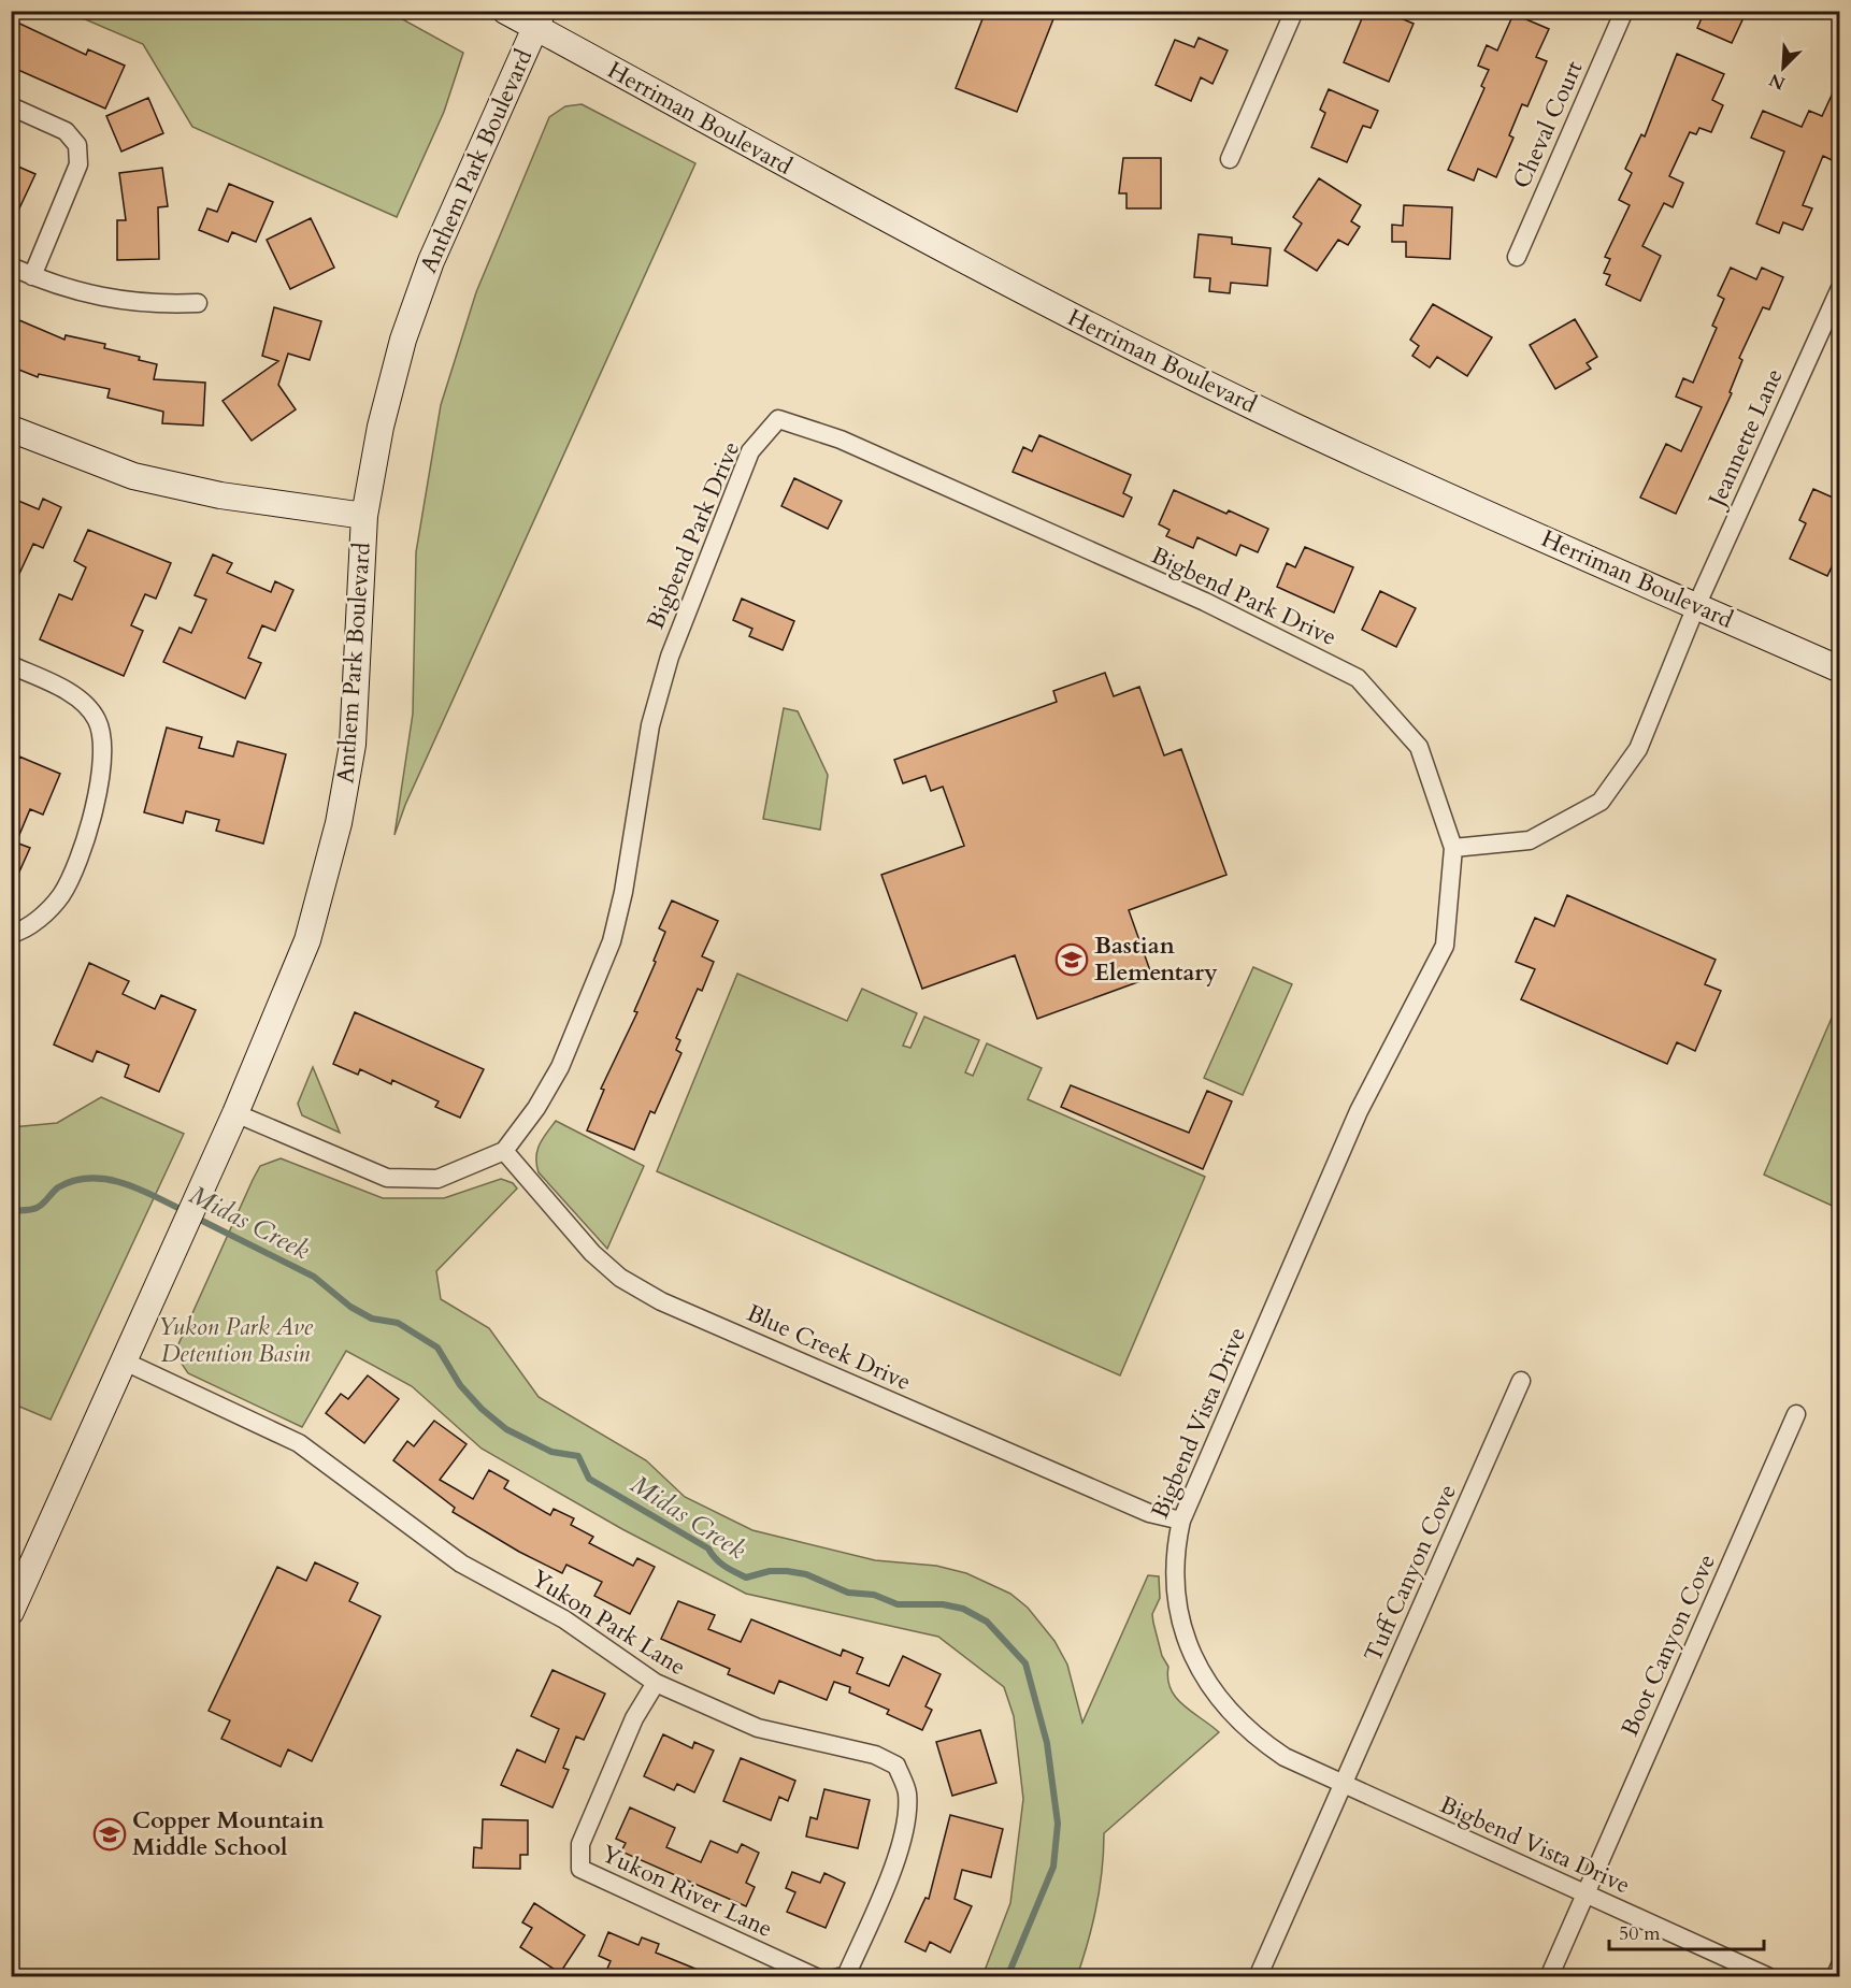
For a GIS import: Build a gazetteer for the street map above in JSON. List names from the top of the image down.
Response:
{
  "streets": {
    "main road": ["Herriman Boulevard", "Anthem Park Boulevard"],
    "street": [
      "Cheval Court",
      "Jeannette Lane",
      "Bigbend Park Drive",
      "Blue Creek Drive",
      "Bigbend Vista Drive",
      "Tuff Canyon Cove",
      "Yukon Park Lane",
      "Boot Canyon Cove",
      "Yukon River Lane"
    ]
  },
  "crossings": [
    ["Herriman Boulevard", "Anthem Park Boulevard"],
    ["Herriman Boulevard", "Jeannette Lane"],
    ["Anthem Park Boulevard", "Yukon Park Lane"],
    ["Jeannette Lane", "Bigbend Park Drive"],
    ["Jeannette Lane", "Bigbend Vista Drive"],
    ["Bigbend Park Drive", "Blue Creek Drive"],
    ["Bigbend Park Drive", "Bigbend Vista Drive"],
    ["Blue Creek Drive", "Bigbend Vista Drive"],
    ["Bigbend Vista Drive", "Tuff Canyon Cove"],
    ["Bigbend Vista Drive", "Boot Canyon Cove"],
    ["Yukon Park Lane", "Yukon River Lane"]
  ],
  "water": ["Midas Creek"],
  "parks": ["Yukon Park Ave Detention Basin"],
  "places": {
    "school or university": ["Bastian Elementary", "Copper Mountain Middle School"]
  },
  "scale_bar": "50 m",
  "north": "bottom left"
}
